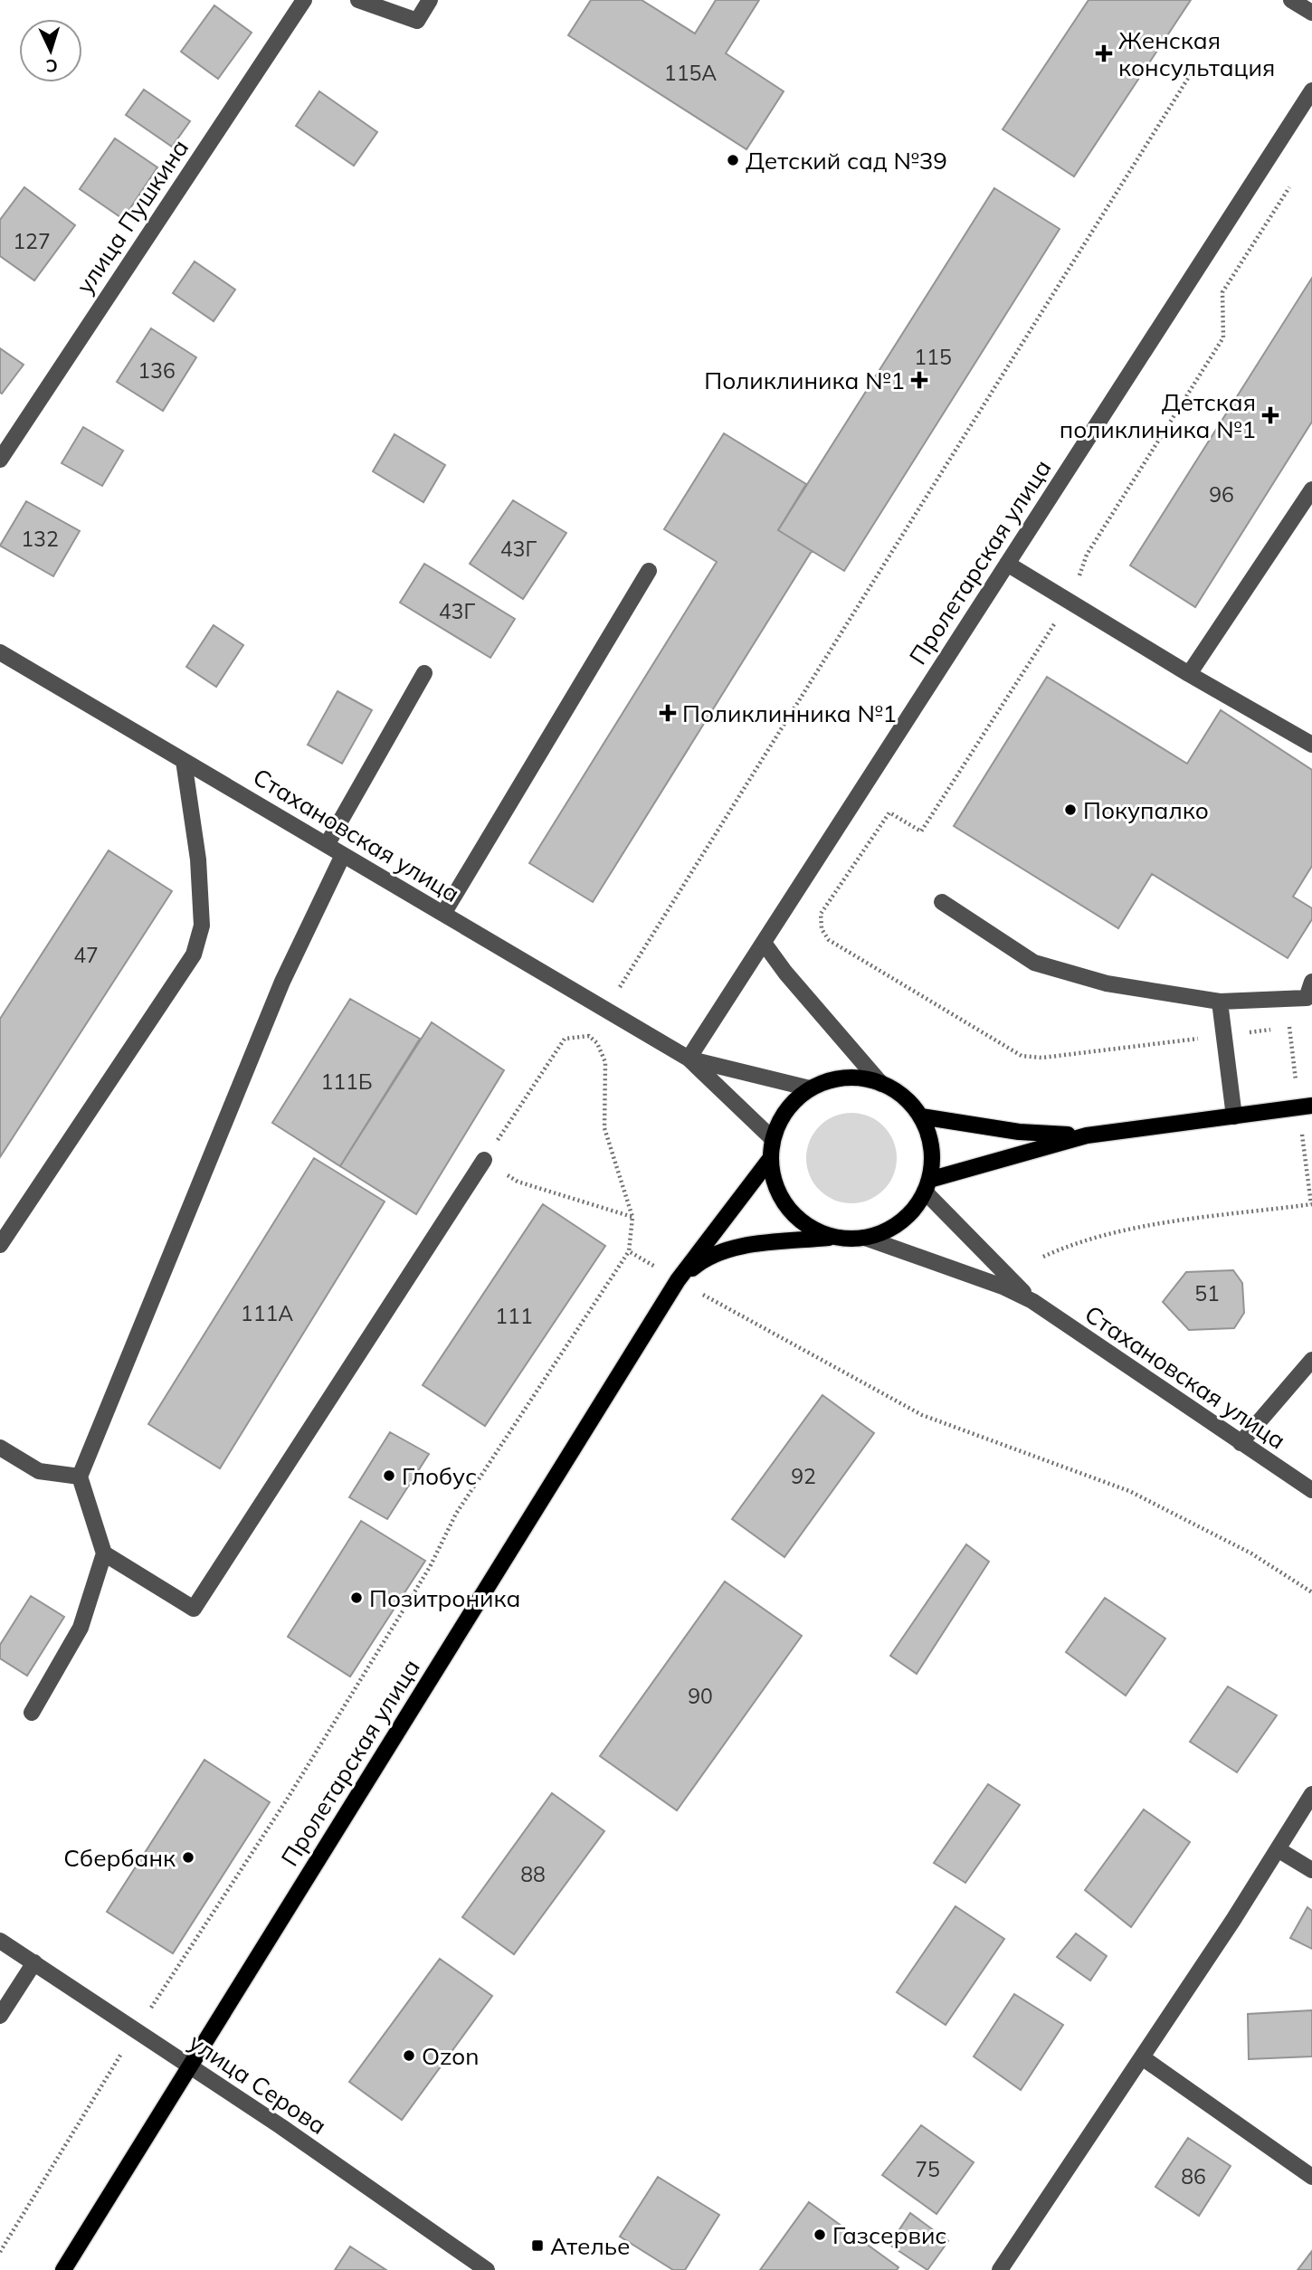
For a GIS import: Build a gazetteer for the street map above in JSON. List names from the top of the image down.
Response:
{
  "streets": {
    "main road": ["Пролетарская улица"],
    "street": ["улица Пушкина", "Стахановская улица", "улица Серова"]
  },
  "crossings": [
    ["Пролетарская улица", "Стахановская улица"],
    ["Пролетарская улица", "улица Серова"]
  ],
  "places": {
    "health": [
      "Женская консультация",
      "Поликлиника №1",
      "Детская поликлиника №1",
      "Поликлинника №1"
    ],
    "other": [
      "Детский сад №39",
      "Покупалко",
      "Глобус",
      "Позитроника",
      "Сбербанк",
      "Ozon",
      "Газсервис"
    ],
    "transit": ["Ателье"]
  },
  "house_numbers": [
    "115А",
    "127",
    "115",
    "136",
    "96",
    "132",
    "43Г",
    "43Г",
    "47",
    "111Б",
    "51",
    "111А",
    "111",
    "92",
    "90",
    "88",
    "75",
    "86"
  ],
  "north": "bottom"
}
